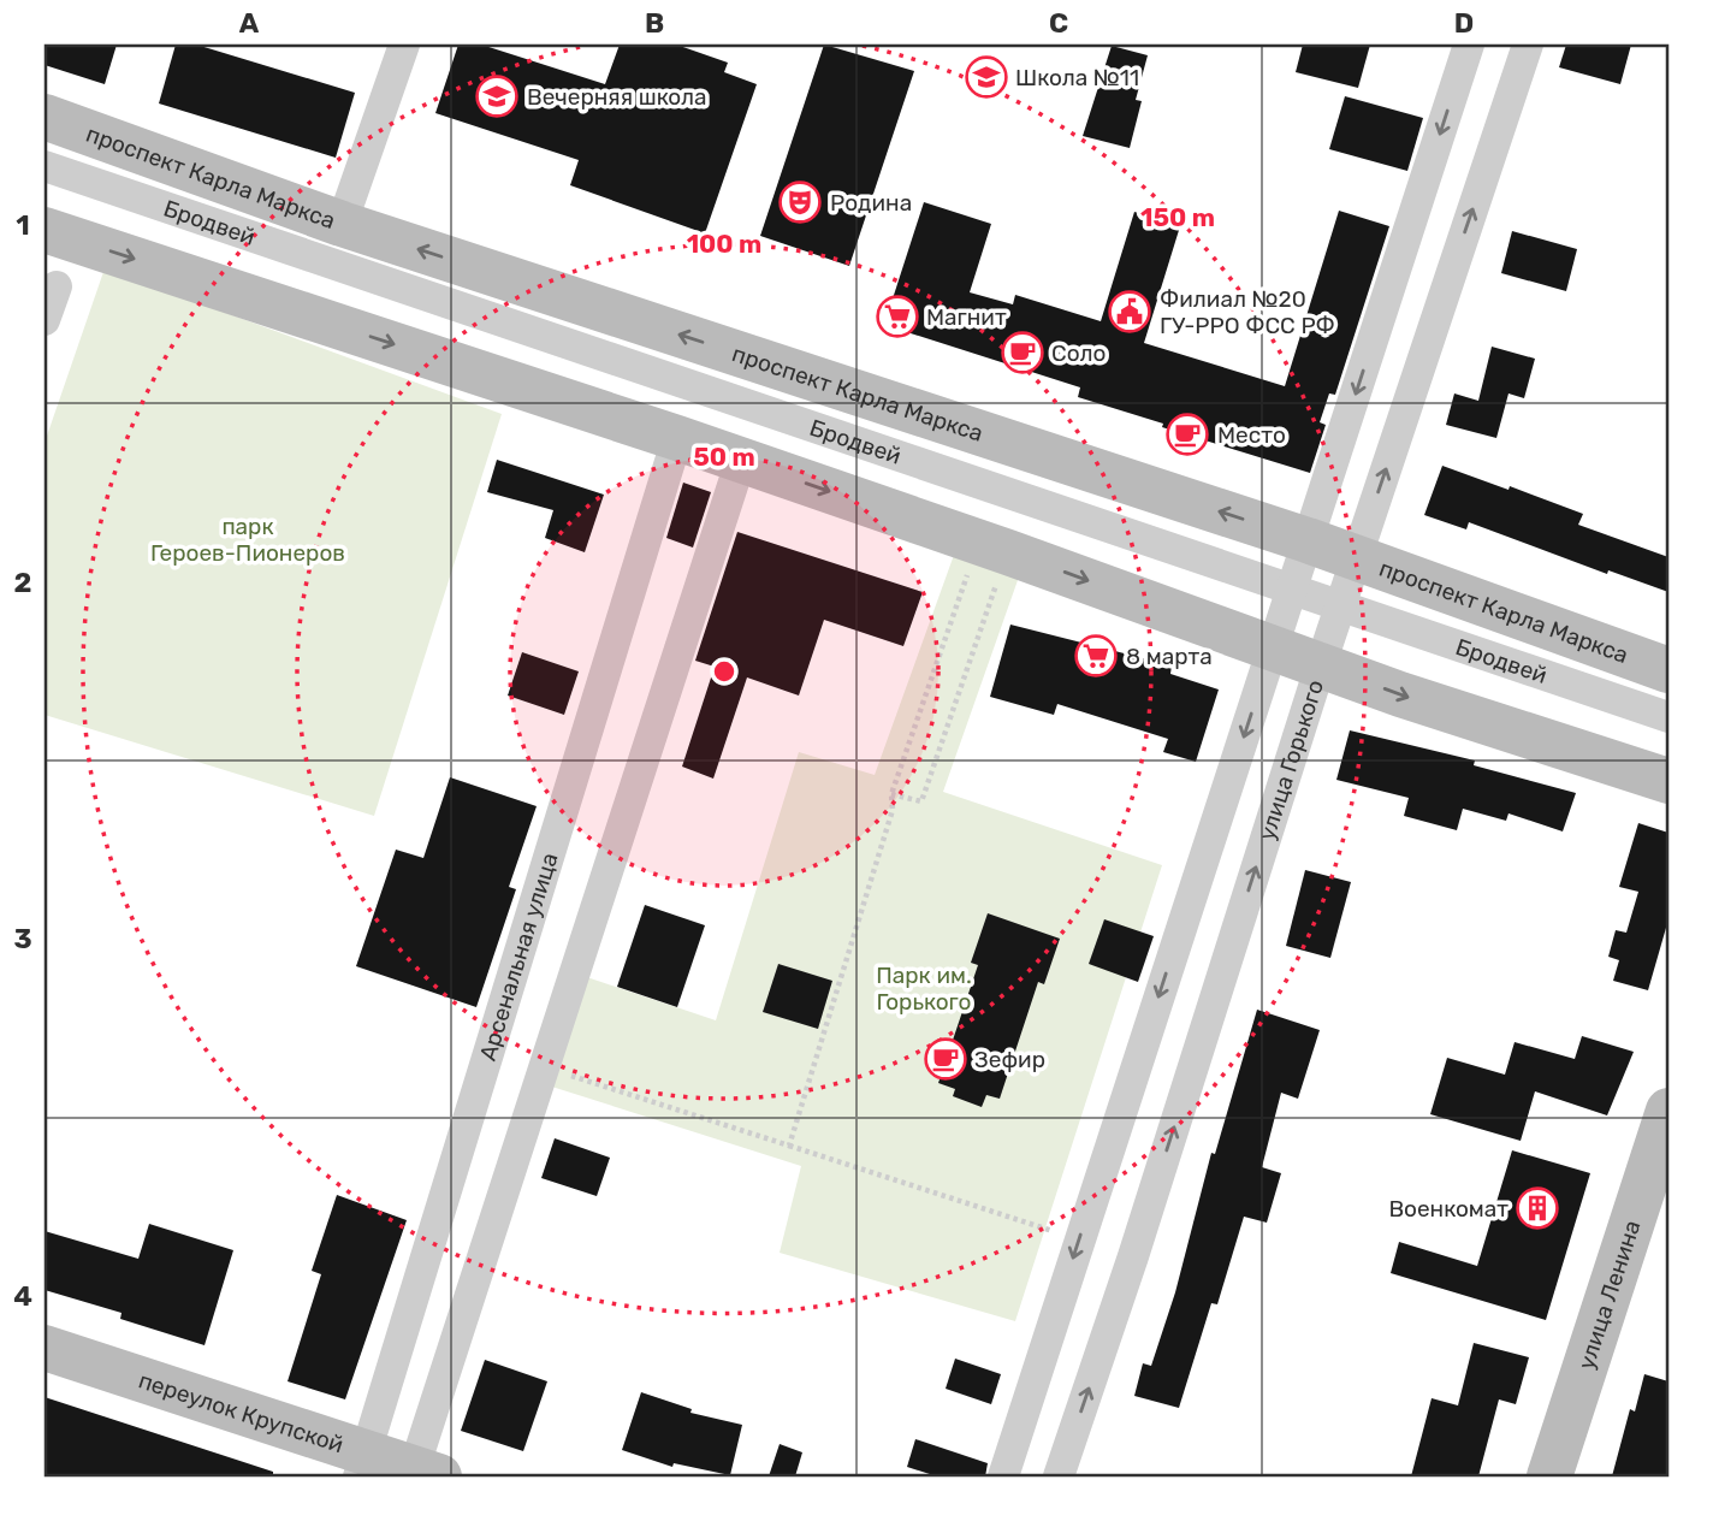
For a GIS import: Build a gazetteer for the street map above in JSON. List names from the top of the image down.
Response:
{
  "streets": {
    "street": [
      "проспект Карла Маркса",
      "Бродвей",
      "улица Горького",
      "Арсенальная улица",
      "улица Ленина",
      "переулок Крупской"
    ]
  },
  "crossings": [
    ["проспект Карла Маркса", "улица Горького"],
    ["Бродвей", "улица Горького"],
    ["Арсенальная улица", "переулок Крупской"]
  ],
  "parks": ["парк Героев-Пионеров", "Парк им. Горького"],
  "places": {
    "school or university": ["Школа №11", "Вечерняя школа"],
    "theatre": ["Родина"],
    "public building": ["Филиал №20 ГУ-РРО ФСС РФ"],
    "supermarket": ["Магнит", "8 марта"],
    "cafe": ["Соло", "Место", "Зефир"],
    "building": ["Военкомат"]
  },
  "grid": {
    "columns": [
      "A",
      "B",
      "C",
      "D"
    ],
    "rows": [
      "1",
      "2",
      "3",
      "4"
    ]
  },
  "rings": ["150 m", "100 m", "50 m"]
}
